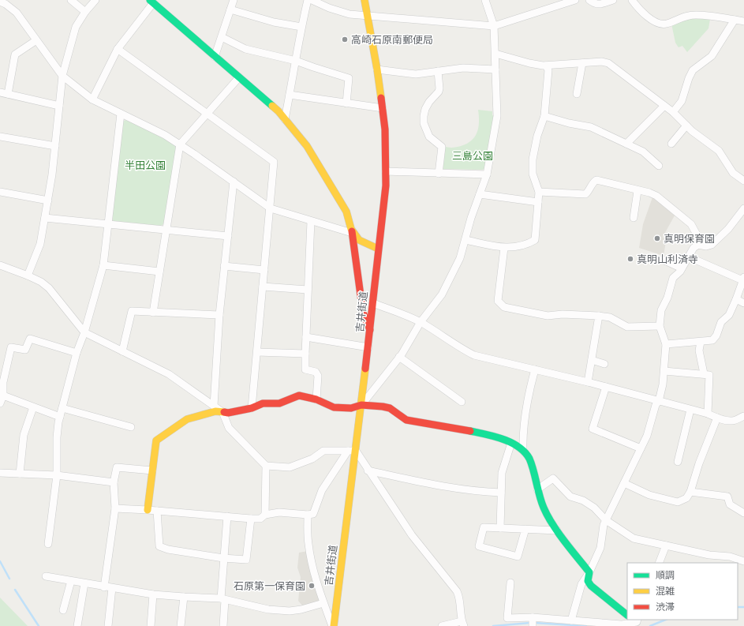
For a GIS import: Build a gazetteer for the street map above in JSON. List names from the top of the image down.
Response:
{
  "streets": {
    "street": ["吉井街道"]
  },
  "parks": ["三島公園", "半田公園"],
  "places": [
    "高崎石原南郵便局",
    "真明保育園",
    "真明山利済寺",
    "石原第一保育園"
  ],
  "legend": ["順調", "混雑", "渋滞"]
}
